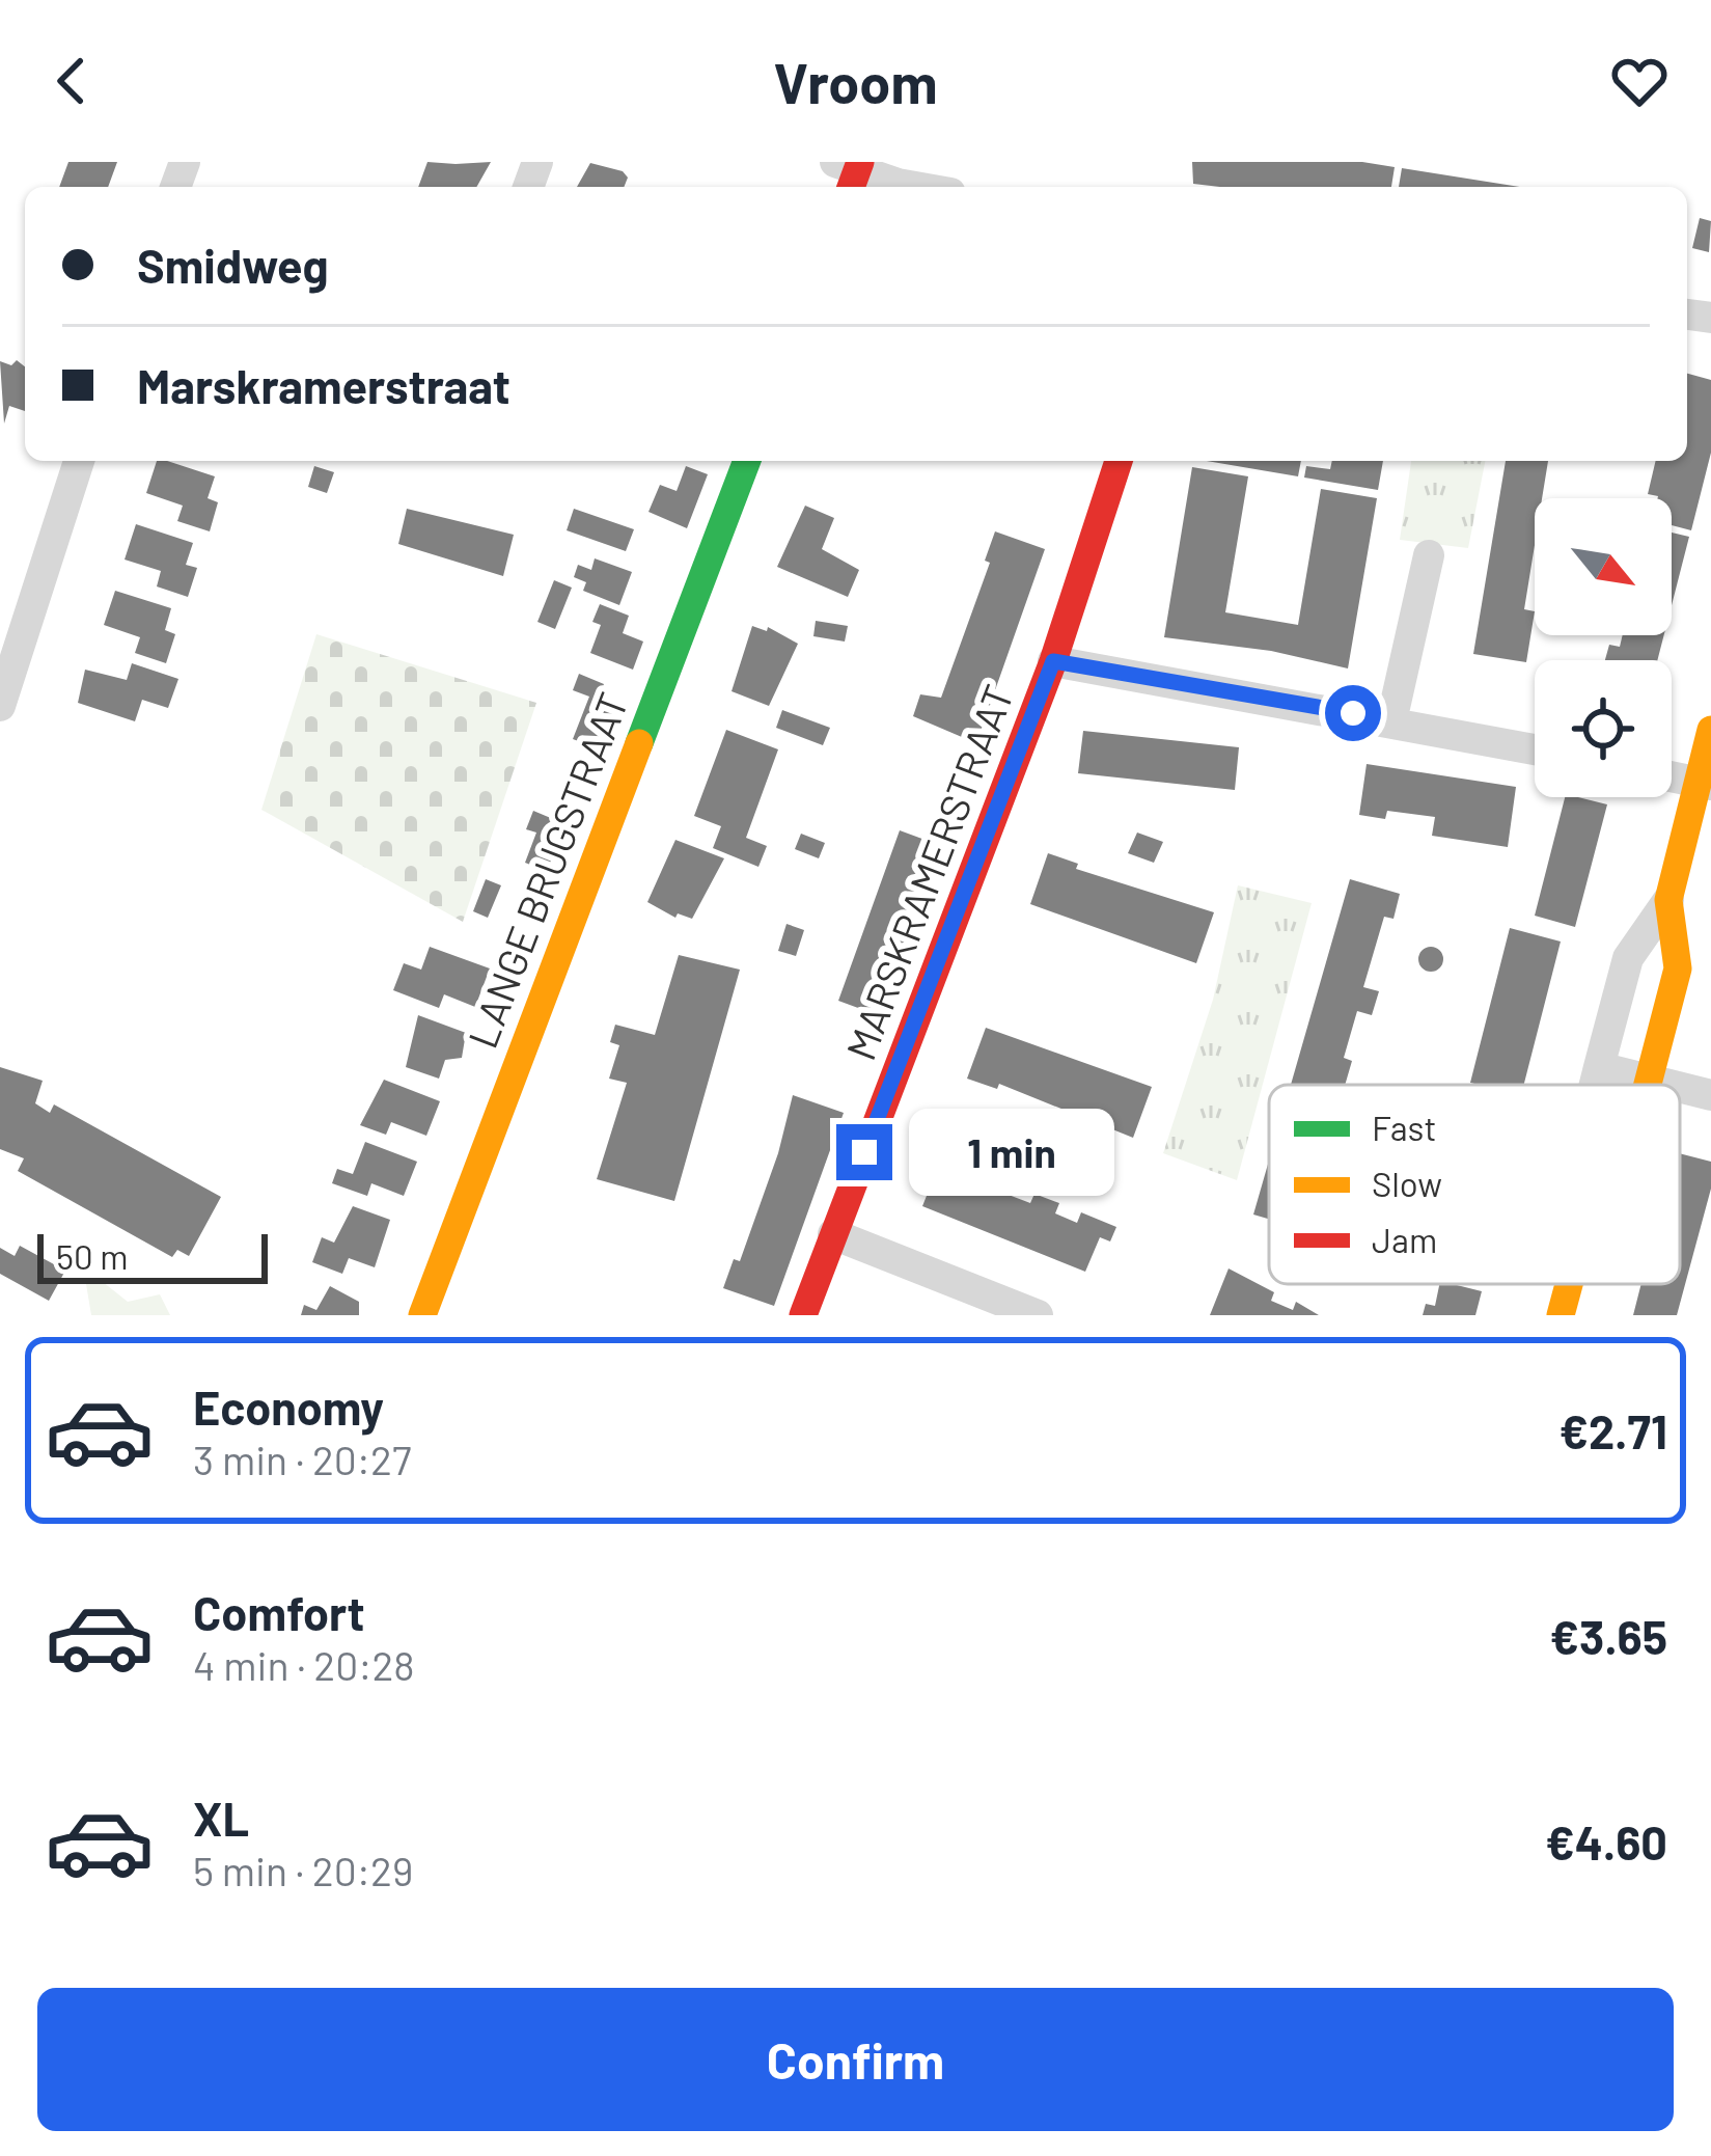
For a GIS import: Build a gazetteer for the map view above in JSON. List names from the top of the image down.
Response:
{
  "streets": {
    "street": ["LANGE BRUGSTRAAT", "MARSKRAMERSTRAAT"]
  },
  "legend": ["Fast", "Slow", "Jam"],
  "scale_bar": "50 m",
  "north": "bottom right",
  "page": {
    "header": "Vroom",
    "banner": ["Smidweg", "Marskramerstraat"],
    "bubble": "1 min",
    "scale": "50 m",
    "list": [
      {
        "name": "Economy",
        "note": "3 min · 20:27",
        "value": "€2.71"
      },
      {
        "name": "Comfort",
        "note": "4 min · 20:28",
        "value": "€3.65"
      },
      {
        "name": "XL",
        "note": "5 min · 20:29",
        "value": "€4.60"
      }
    ],
    "buttons": "Confirm"
  }
}
